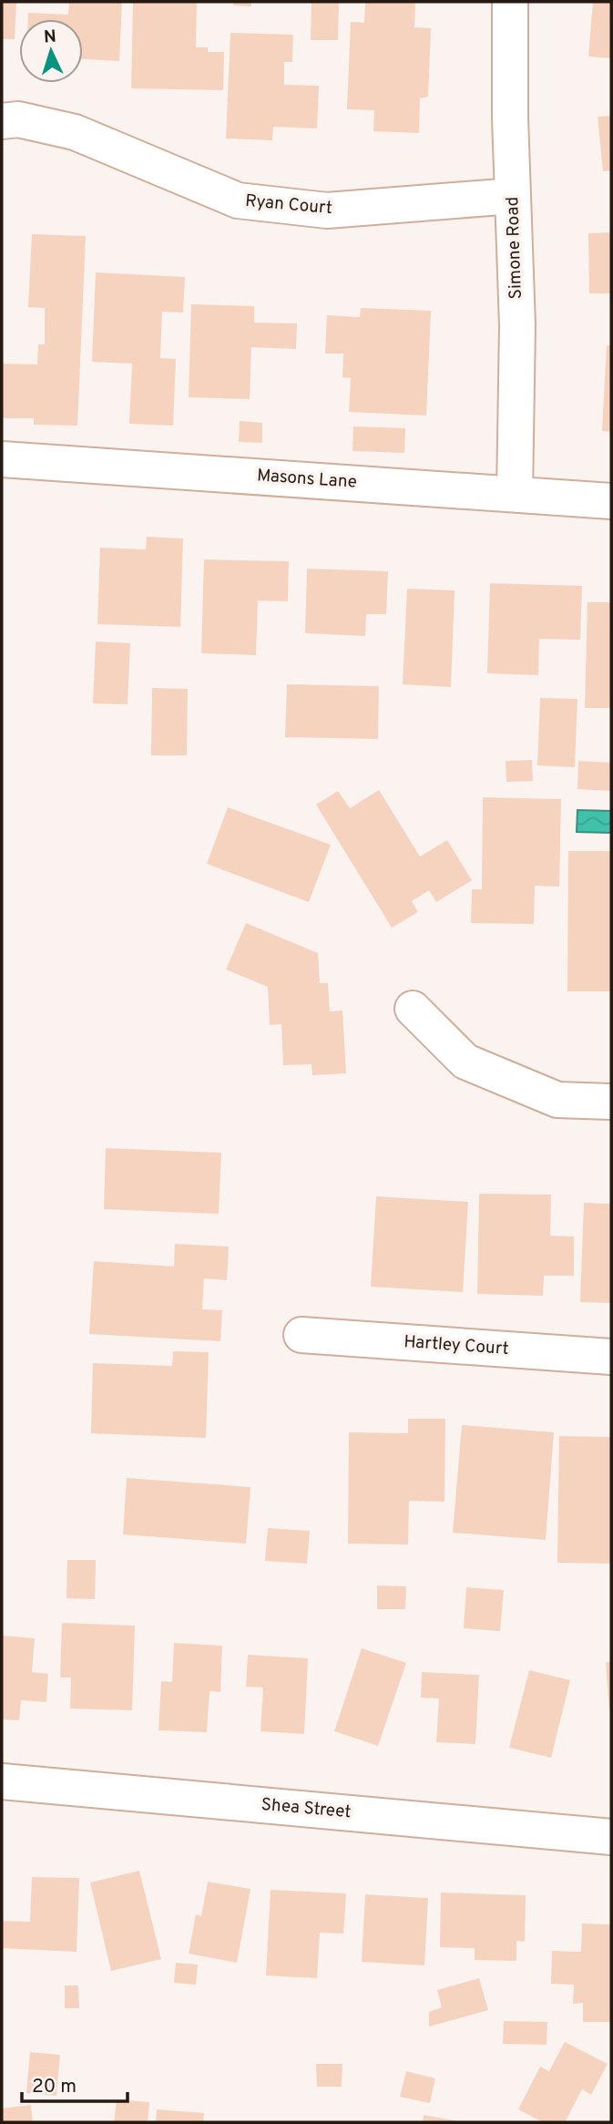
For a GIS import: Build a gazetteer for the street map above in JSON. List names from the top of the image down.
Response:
{
  "streets": {
    "street": [
      "Ryan Court",
      "Simone Road",
      "Masons Lane",
      "Hartley Court",
      "Shea Street"
    ]
  },
  "crossings": [
    ["Ryan Court", "Simone Road"],
    ["Simone Road", "Masons Lane"]
  ],
  "scale_bar": "20 m",
  "north": "top"
}
